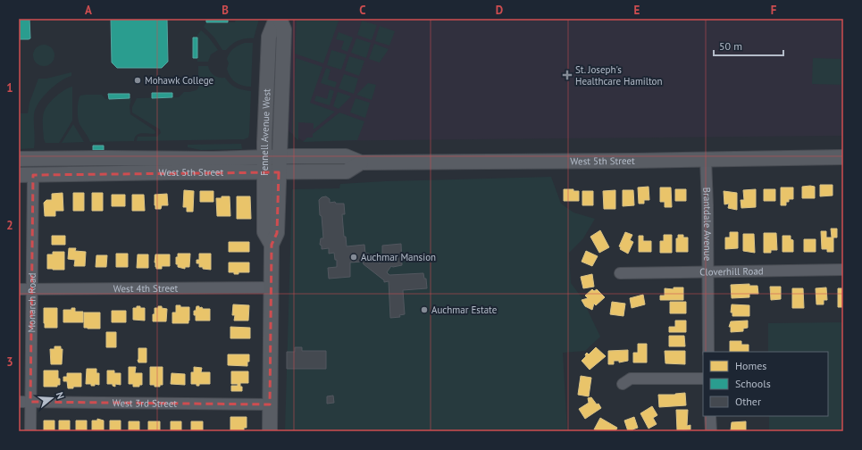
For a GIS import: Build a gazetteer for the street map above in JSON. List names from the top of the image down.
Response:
{
  "streets": {
    "main road": ["Fennell Avenue West", "West 5th Street"],
    "street": [
      "Brantdale Avenue",
      "Cloverhill Road",
      "West 4th Street",
      "Monarch Road",
      "West 3rd Street"
    ]
  },
  "crossings": [
    ["Fennell Avenue West", "West 5th Street"],
    ["Fennell Avenue West", "West 4th Street"],
    ["Fennell Avenue West", "West 3rd Street"],
    ["West 5th Street", "Brantdale Avenue"],
    ["West 5th Street", "Monarch Road"],
    ["Brantdale Avenue", "Cloverhill Road"],
    ["West 4th Street", "Monarch Road"],
    ["Monarch Road", "West 3rd Street"]
  ],
  "places": {
    "health": ["St. Joseph's Healthcare Hamilton"],
    "other": ["Mohawk College", "Auchmar Mansion", "Auchmar Estate"]
  },
  "legend": ["Homes", "Schools", "Other"],
  "scale_bar": "50 m",
  "north": "right",
  "grid": {
    "columns": [
      "A",
      "B",
      "C",
      "D",
      "E",
      "F"
    ],
    "rows": ["1", "2", "3"]
  }
}
